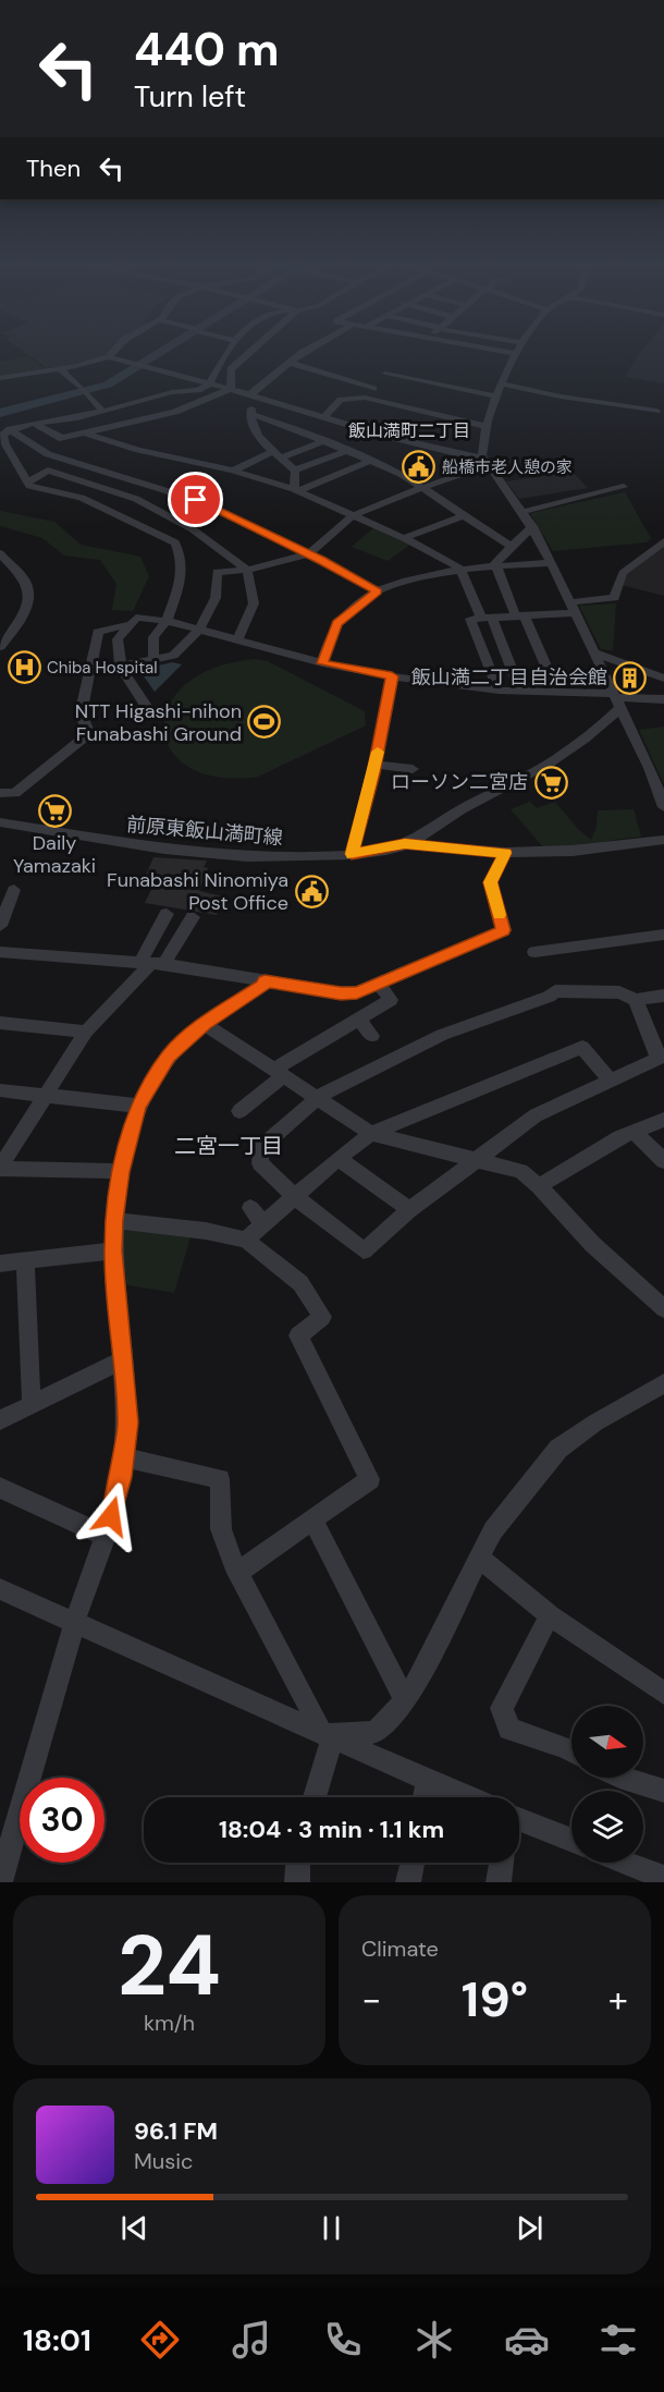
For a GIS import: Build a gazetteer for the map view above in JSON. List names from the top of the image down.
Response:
{
  "streets": {
    "street": ["前原東飯山満町線"]
  },
  "districts": ["飯山満町二丁目", "二宮一丁目"],
  "places": {
    "public building": ["船橋市老人憩の家", "Funabashi Ninomiya Post Office"],
    "hospital": ["Chiba Hospital"],
    "building": ["飯山満二丁目自治会館"],
    "sports": ["NTT Higashi-nihon Funabashi Ground"],
    "supermarket": ["ローソン二宮店", "Daily Yamazaki"]
  },
  "north": "right",
  "page": {
    "turn": ["440 m", "Turn left"],
    "then": "Then",
    "limit": "30",
    "trip": "18:04 · 3 min · 1.1 km",
    "tile": [
      ["24", "km/h"],
      "Climate"
    ],
    "heat": ["−", "19°", "+"],
    "song": ["96.1 FM", "Music"],
    "tabs": "18:01"
  }
}
